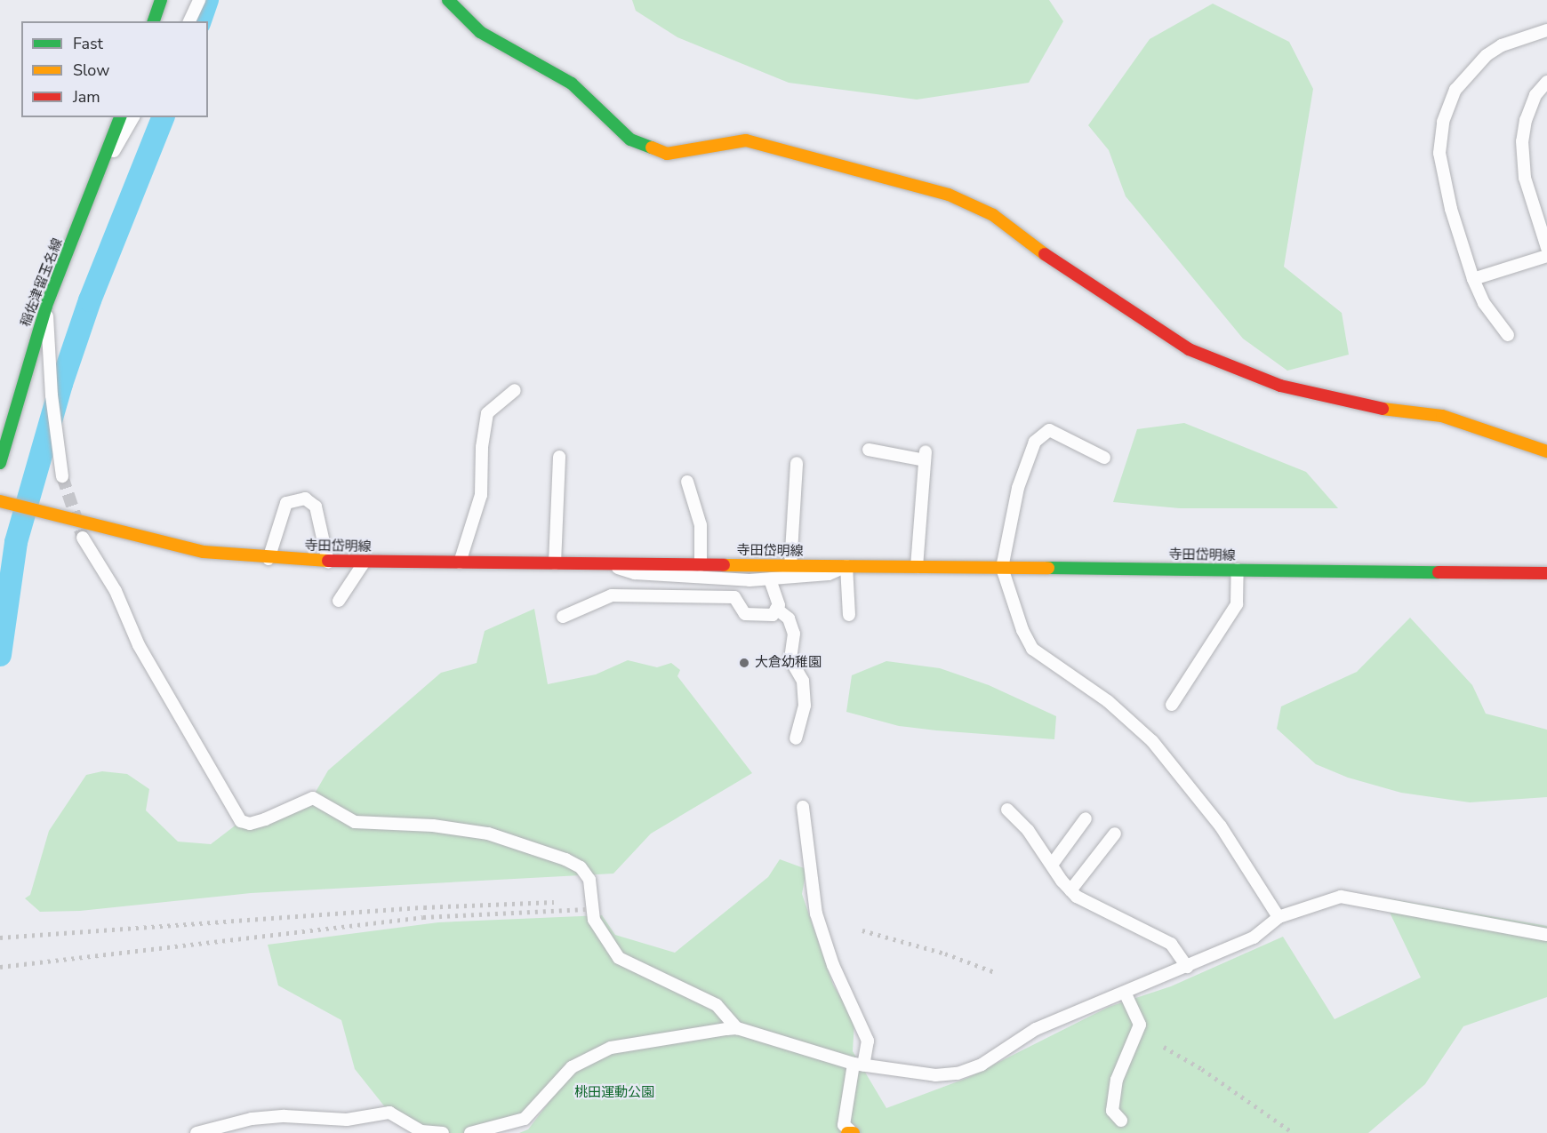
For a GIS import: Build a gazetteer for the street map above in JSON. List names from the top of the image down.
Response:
{
  "streets": {
    "main road": ["稲佐津留玉名線", "寺田岱明線"]
  },
  "parks": ["桃田運動公園"],
  "places": ["大倉幼稚園"],
  "legend": ["Fast", "Slow", "Jam"]
}
